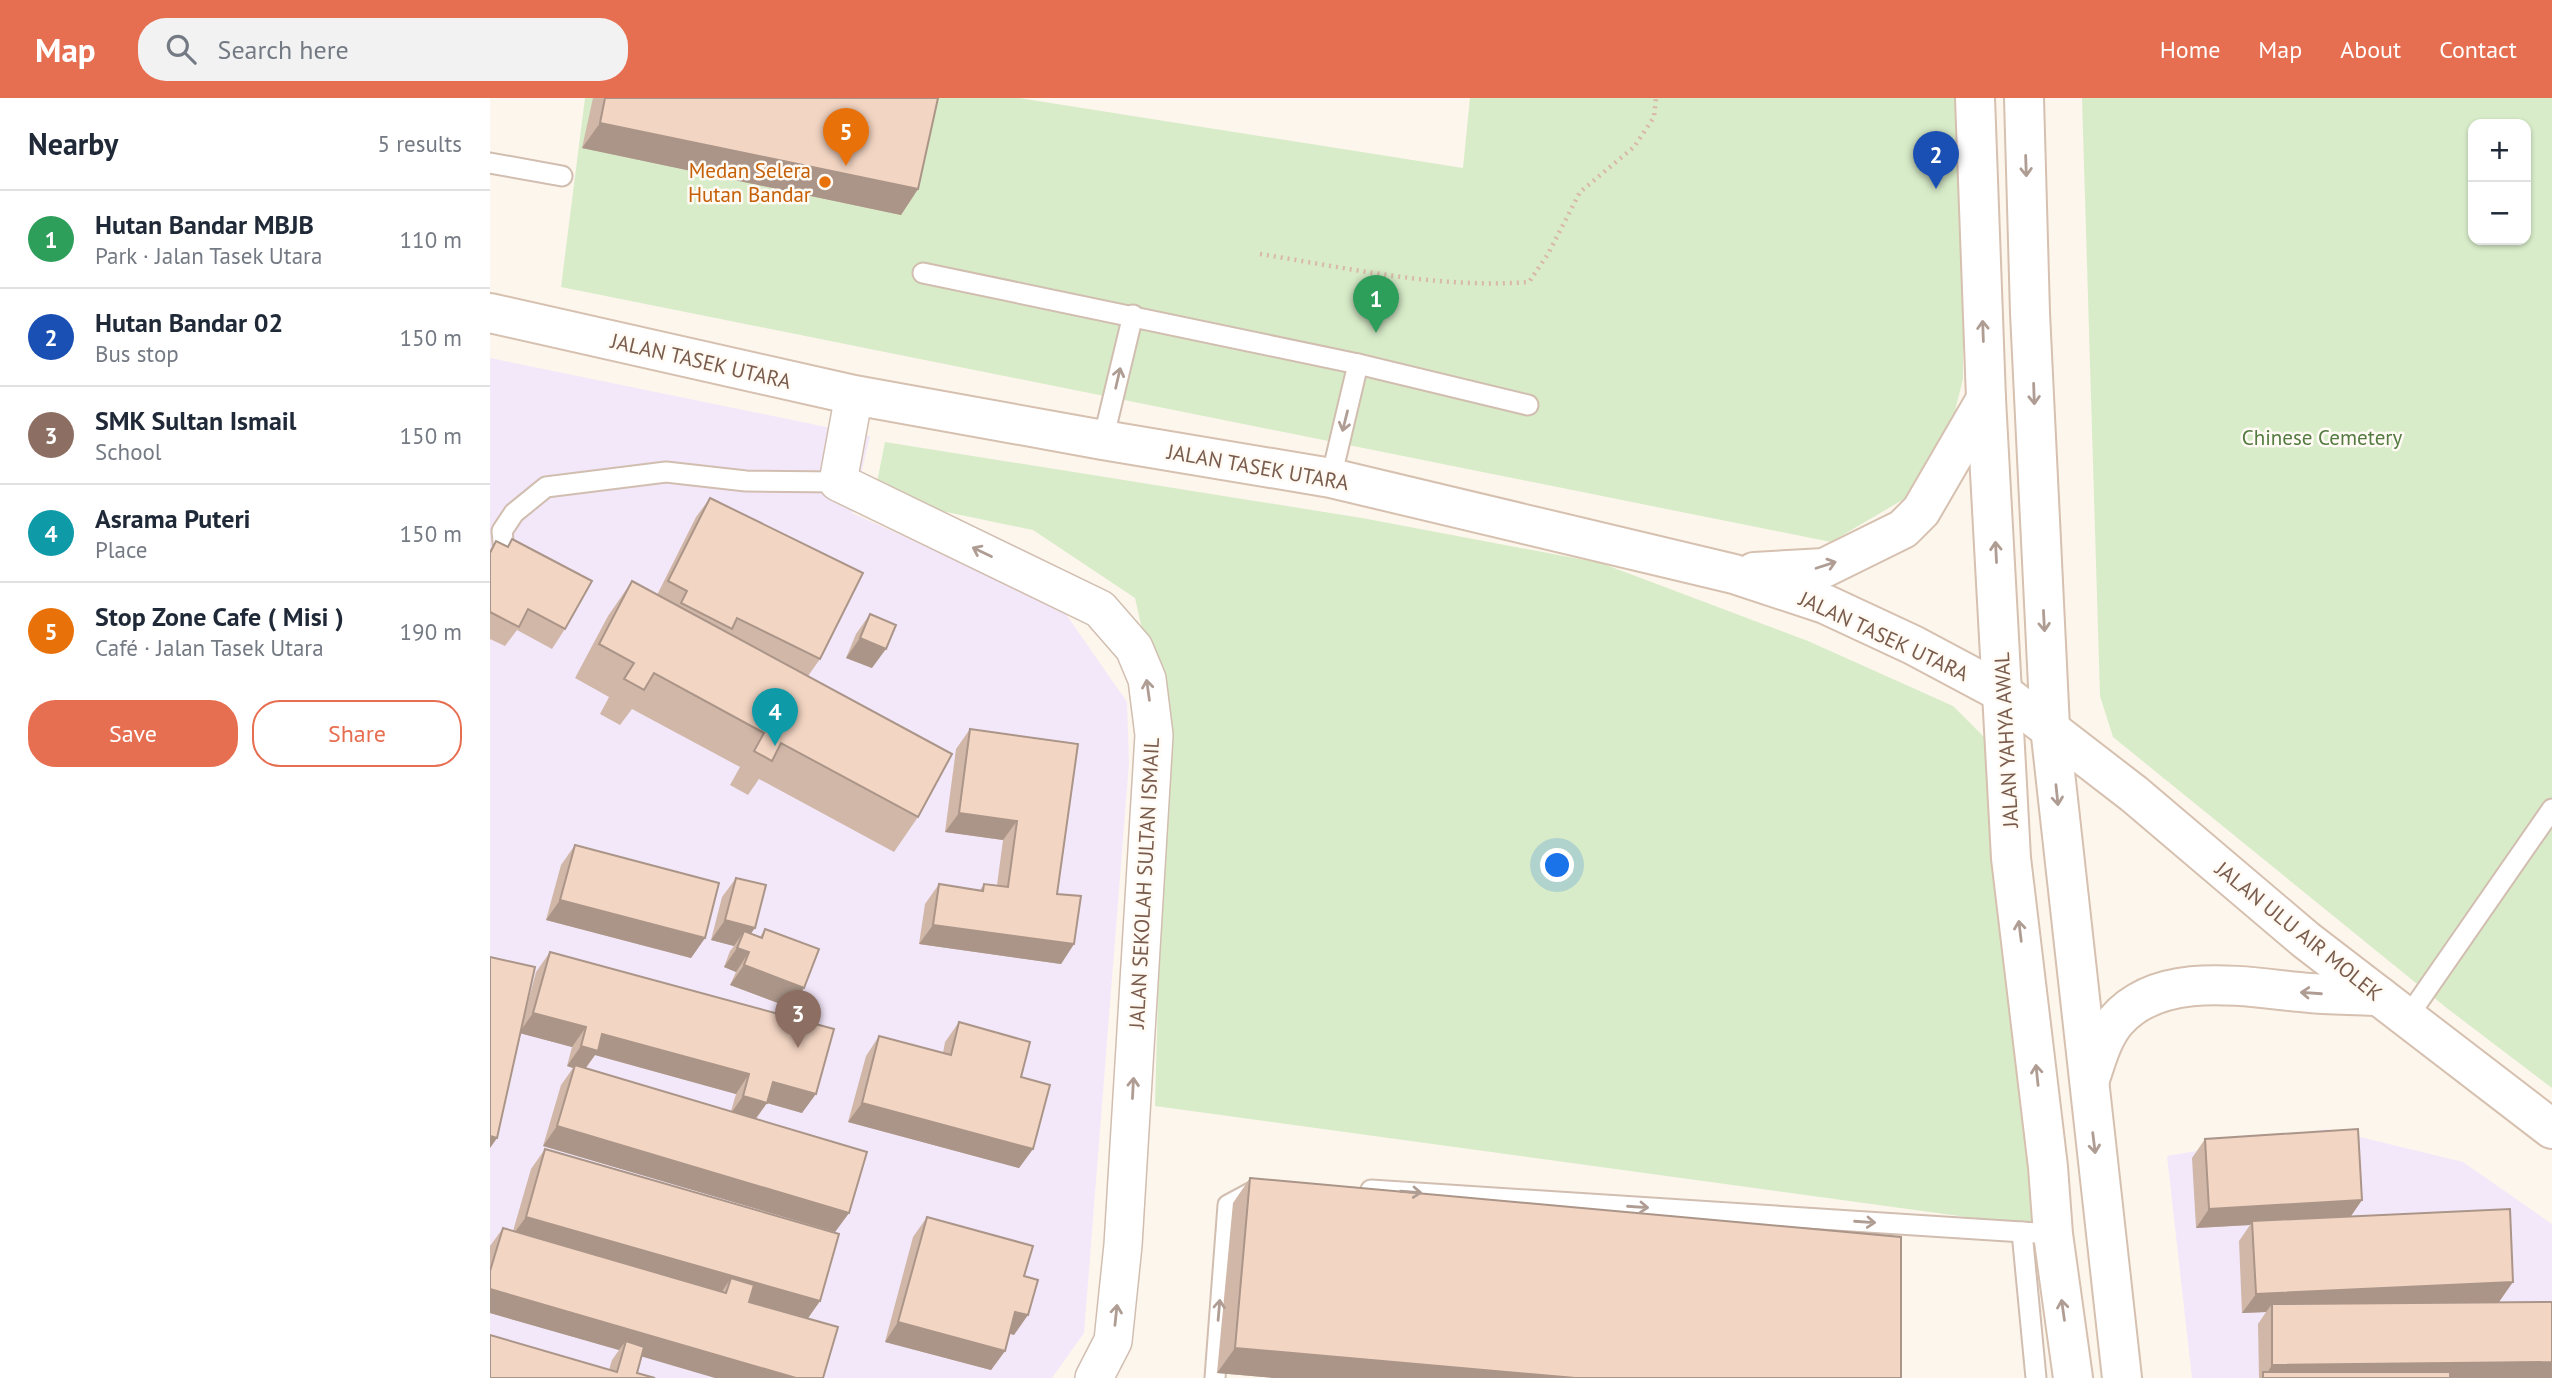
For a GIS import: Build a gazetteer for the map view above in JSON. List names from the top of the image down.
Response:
{
  "streets": {
    "main road": ["JALAN TASEK UTARA", "JALAN YAHYA AWAL", "JALAN ULU AIR MOLEK"],
    "street": ["JALAN SEKOLAH SULTAN ISMAIL"]
  },
  "crossings": [
    ["JALAN TASEK UTARA", "JALAN YAHYA AWAL"],
    ["JALAN TASEK UTARA", "JALAN ULU AIR MOLEK"]
  ],
  "one_way": ["JALAN SEKOLAH SULTAN ISMAIL"],
  "parks": ["Chinese Cemetery"],
  "places": ["Medan Selera Hutan Bandar"],
  "page": {
    "header": "Map",
    "search": "Search here",
    "nav": [
      "Home",
      "Map",
      "About",
      "Contact"
    ],
    "heading": ["Nearby", "5 results"],
    "pins": [
      "5",
      "2",
      "1",
      "4",
      "3"
    ],
    "map_buttons": ["+", "−"],
    "list": [
      {
        "mark": "1",
        "name": "Hutan Bandar MBJB",
        "note": "Park · Jalan Tasek Utara",
        "value": "110 m"
      },
      {
        "mark": "2",
        "name": "Hutan Bandar 02",
        "note": "Bus stop",
        "value": "150 m"
      },
      {
        "mark": "3",
        "name": "SMK Sultan Ismail",
        "note": "School",
        "value": "150 m"
      },
      {
        "mark": "4",
        "name": "Asrama Puteri",
        "note": "Place",
        "value": "150 m"
      },
      {
        "mark": "5",
        "name": "Stop Zone Cafe ( Misi )",
        "note": "Café · Jalan Tasek Utara",
        "value": "190 m"
      }
    ],
    "buttons": ["Save", "Share"]
  }
}
